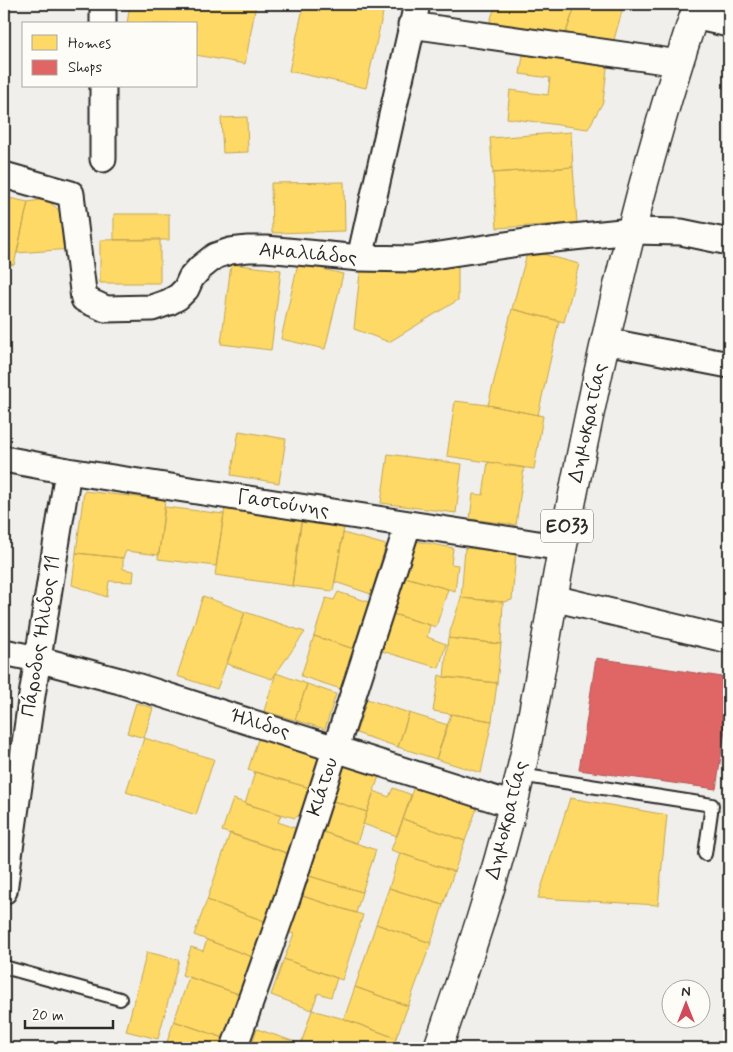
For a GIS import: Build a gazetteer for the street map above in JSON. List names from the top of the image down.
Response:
{
  "streets": {
    "main road": ["Δημοκρατίας", "ΕΟ33"],
    "street": [
      "Αμαλιάδος",
      "Γαστούνης",
      "Πάροδος Ήλιδος 11",
      "Ήλιδος",
      "Κιάτου"
    ]
  },
  "crossings": [
    ["Αμαλιάδος", "Δημοκρατίας"],
    ["Δημοκρατίας", "Γαστούνης"],
    ["Δημοκρατίας", "Ήλιδος"],
    ["Γαστούνης", "Πάροδος Ήλιδος 11"],
    ["Γαστούνης", "Κιάτου"],
    ["Πάροδος Ήλιδος 11", "Ήλιδος"],
    ["Ήλιδος", "Κιάτου"]
  ],
  "legend": ["Homes", "Shops"],
  "scale_bar": "20 m",
  "north": "top"
}
